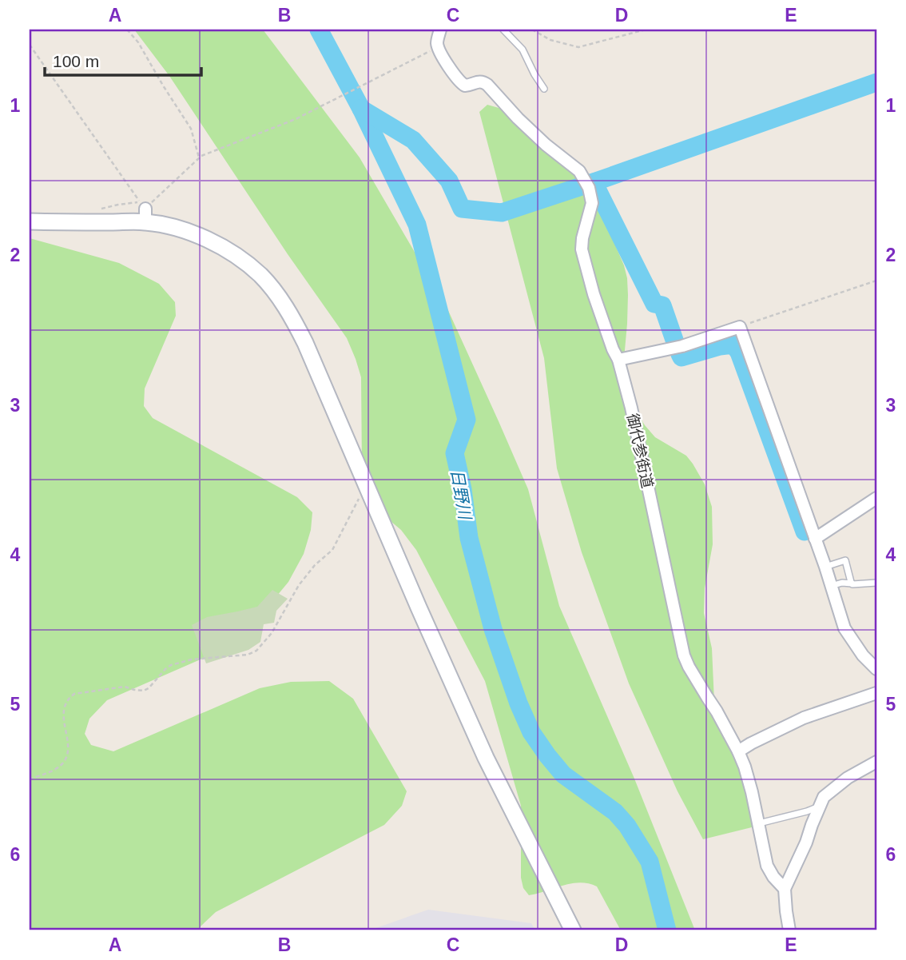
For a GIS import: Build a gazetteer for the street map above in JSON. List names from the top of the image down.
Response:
{
  "streets": {
    "street": ["御代参街道"]
  },
  "water": ["日野川"],
  "scale_bar": "100 m",
  "grid": {
    "columns": [
      "A",
      "B",
      "C",
      "D",
      "E"
    ],
    "rows": [
      "1",
      "2",
      "3",
      "4",
      "5",
      "6"
    ]
  }
}
